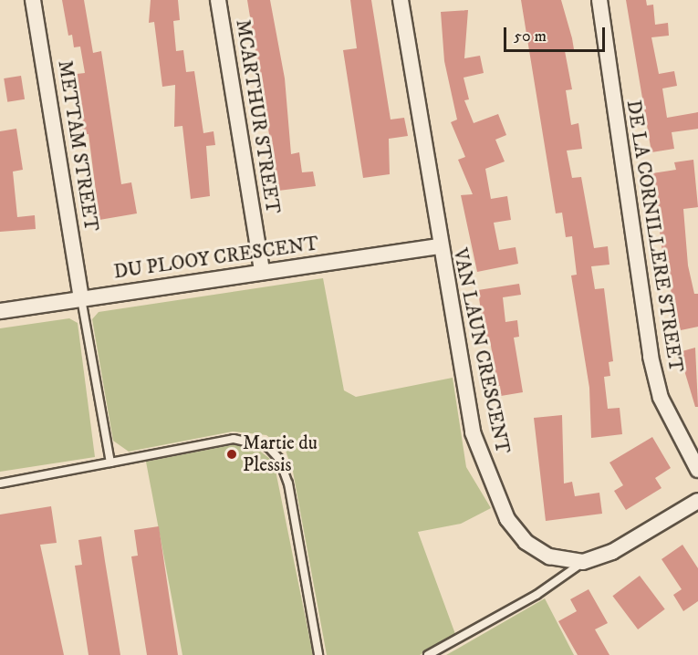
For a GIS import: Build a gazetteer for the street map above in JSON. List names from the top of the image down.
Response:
{
  "streets": {
    "street": [
      "MCARTHUR STREET",
      "METTAM STREET",
      "DE LA CORNILLERE STREET",
      "DU PLOOY CRESCENT",
      "VAN LAUN CRESCENT"
    ]
  },
  "crossings": [
    ["MCARTHUR STREET", "DU PLOOY CRESCENT"],
    ["METTAM STREET", "DU PLOOY CRESCENT"],
    ["DU PLOOY CRESCENT", "VAN LAUN CRESCENT"]
  ],
  "places": ["Martie du Plessis"],
  "scale_bar": "50 m"
}
